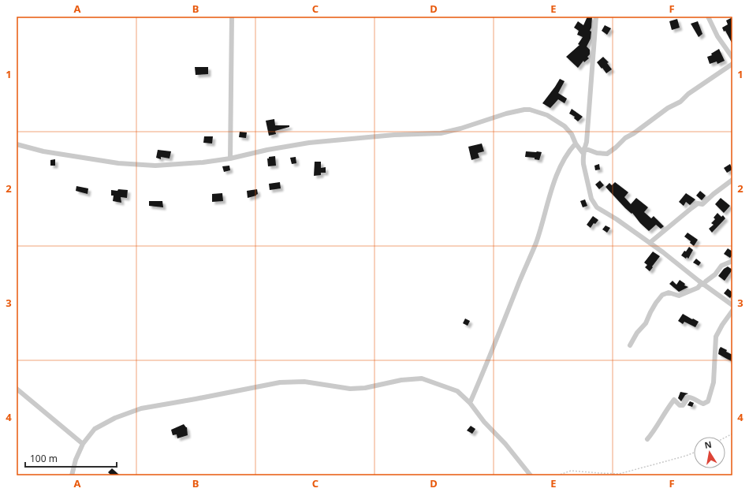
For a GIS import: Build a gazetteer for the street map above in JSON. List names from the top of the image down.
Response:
{
  "scale_bar": "100 m",
  "north": "top",
  "grid": {
    "columns": [
      "A",
      "B",
      "C",
      "D",
      "E",
      "F"
    ],
    "rows": [
      "1",
      "2",
      "3",
      "4"
    ]
  }
}
